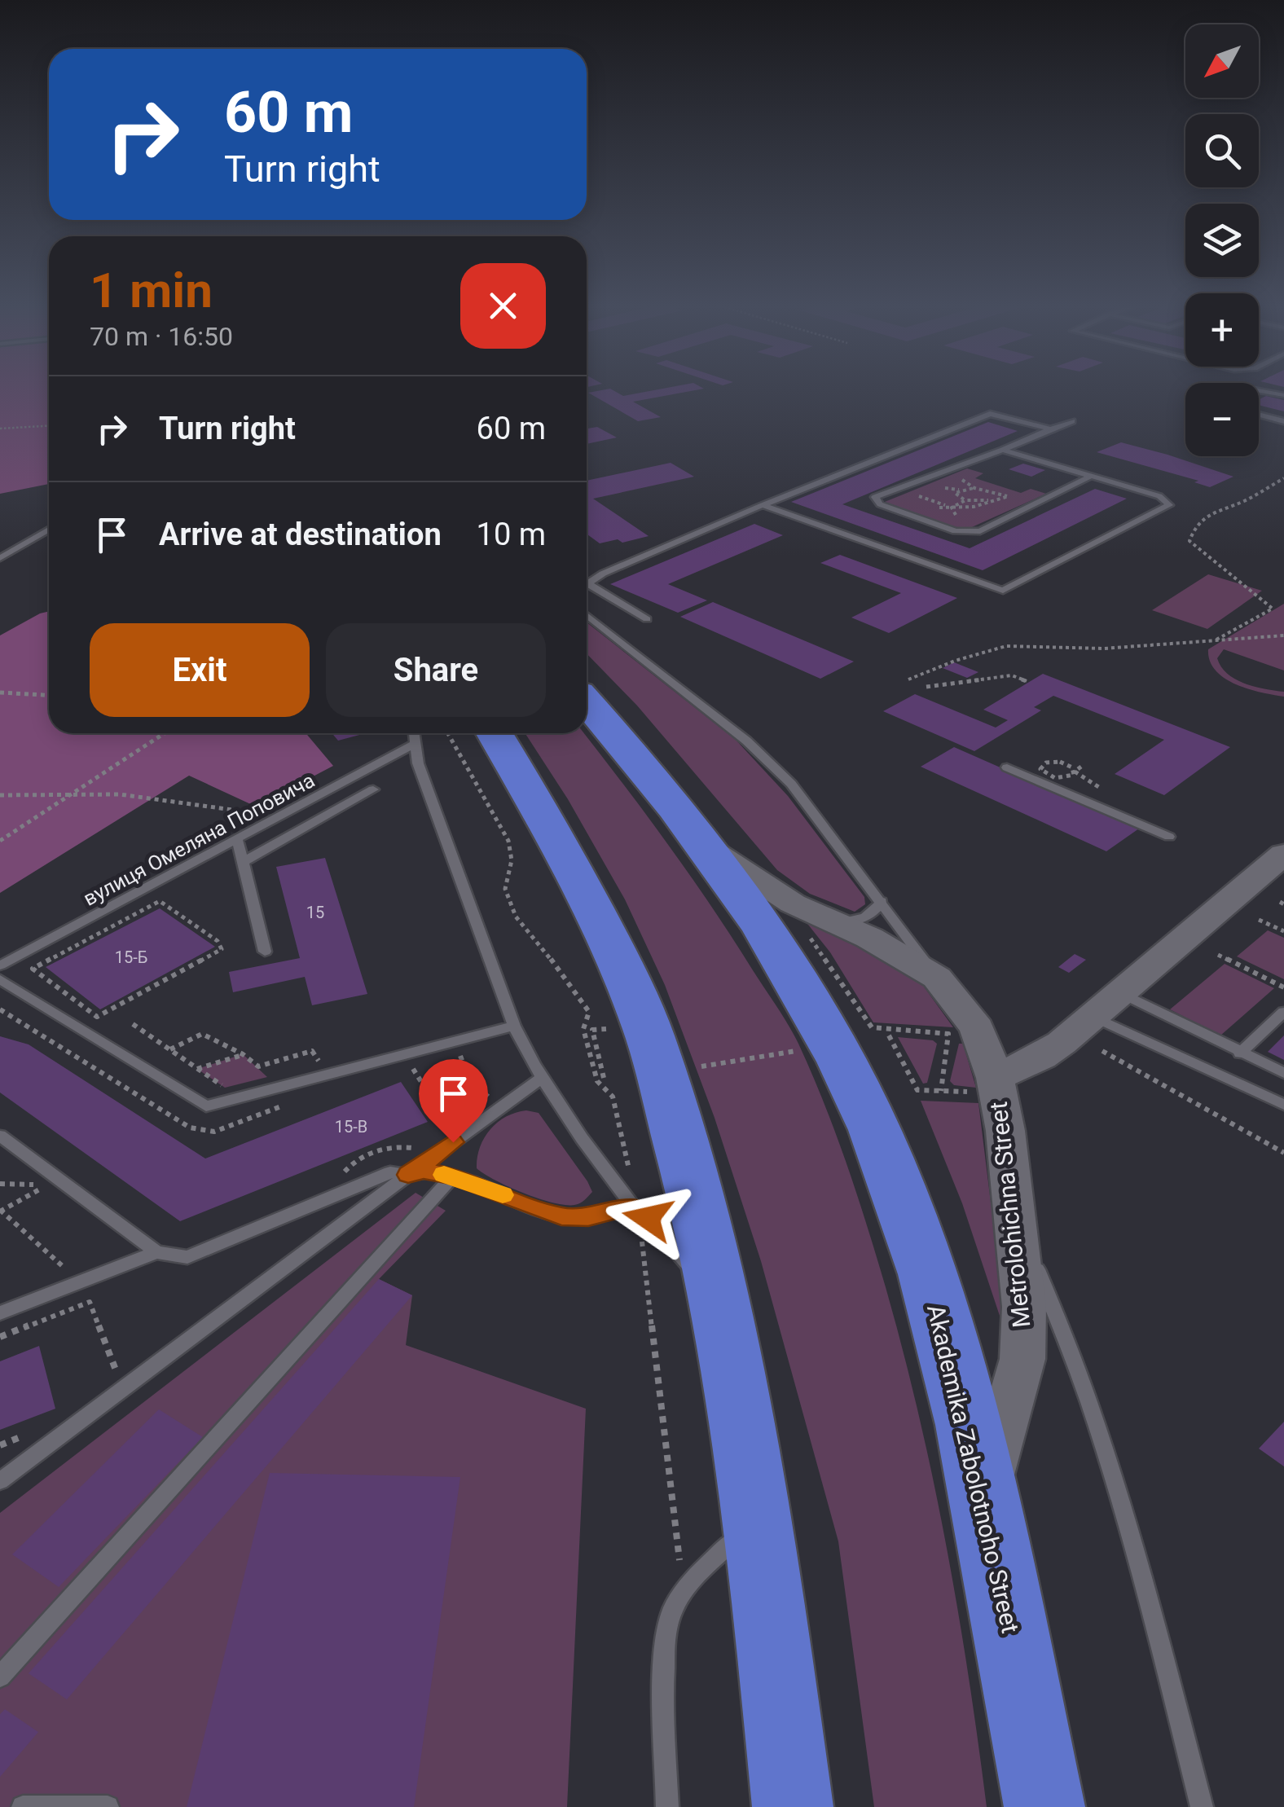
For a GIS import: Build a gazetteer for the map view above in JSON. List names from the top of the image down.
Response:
{
  "streets": {
    "highway": ["Akademika Zabolotnoho Street"],
    "street": ["Metrolohichna Street"],
    "lane": ["вулиця Омеляна Поповича"]
  },
  "crossings": [
    ["Metrolohichna Street", "Akademika Zabolotnoho Street"]
  ],
  "house_numbers": ["15", "15-Б", "15-В"],
  "north": "bottom left",
  "page": {
    "map_buttons": ["+", "−"],
    "turn": ["60 m", "Turn right"],
    "heading": ["1 min", "70 m · 16:50"],
    "list": [
      {
        "name": "Turn right",
        "value": "60 m"
      },
      {
        "name": "Arrive at destination",
        "value": "10 m"
      }
    ],
    "buttons": ["Exit", "Share"]
  }
}
